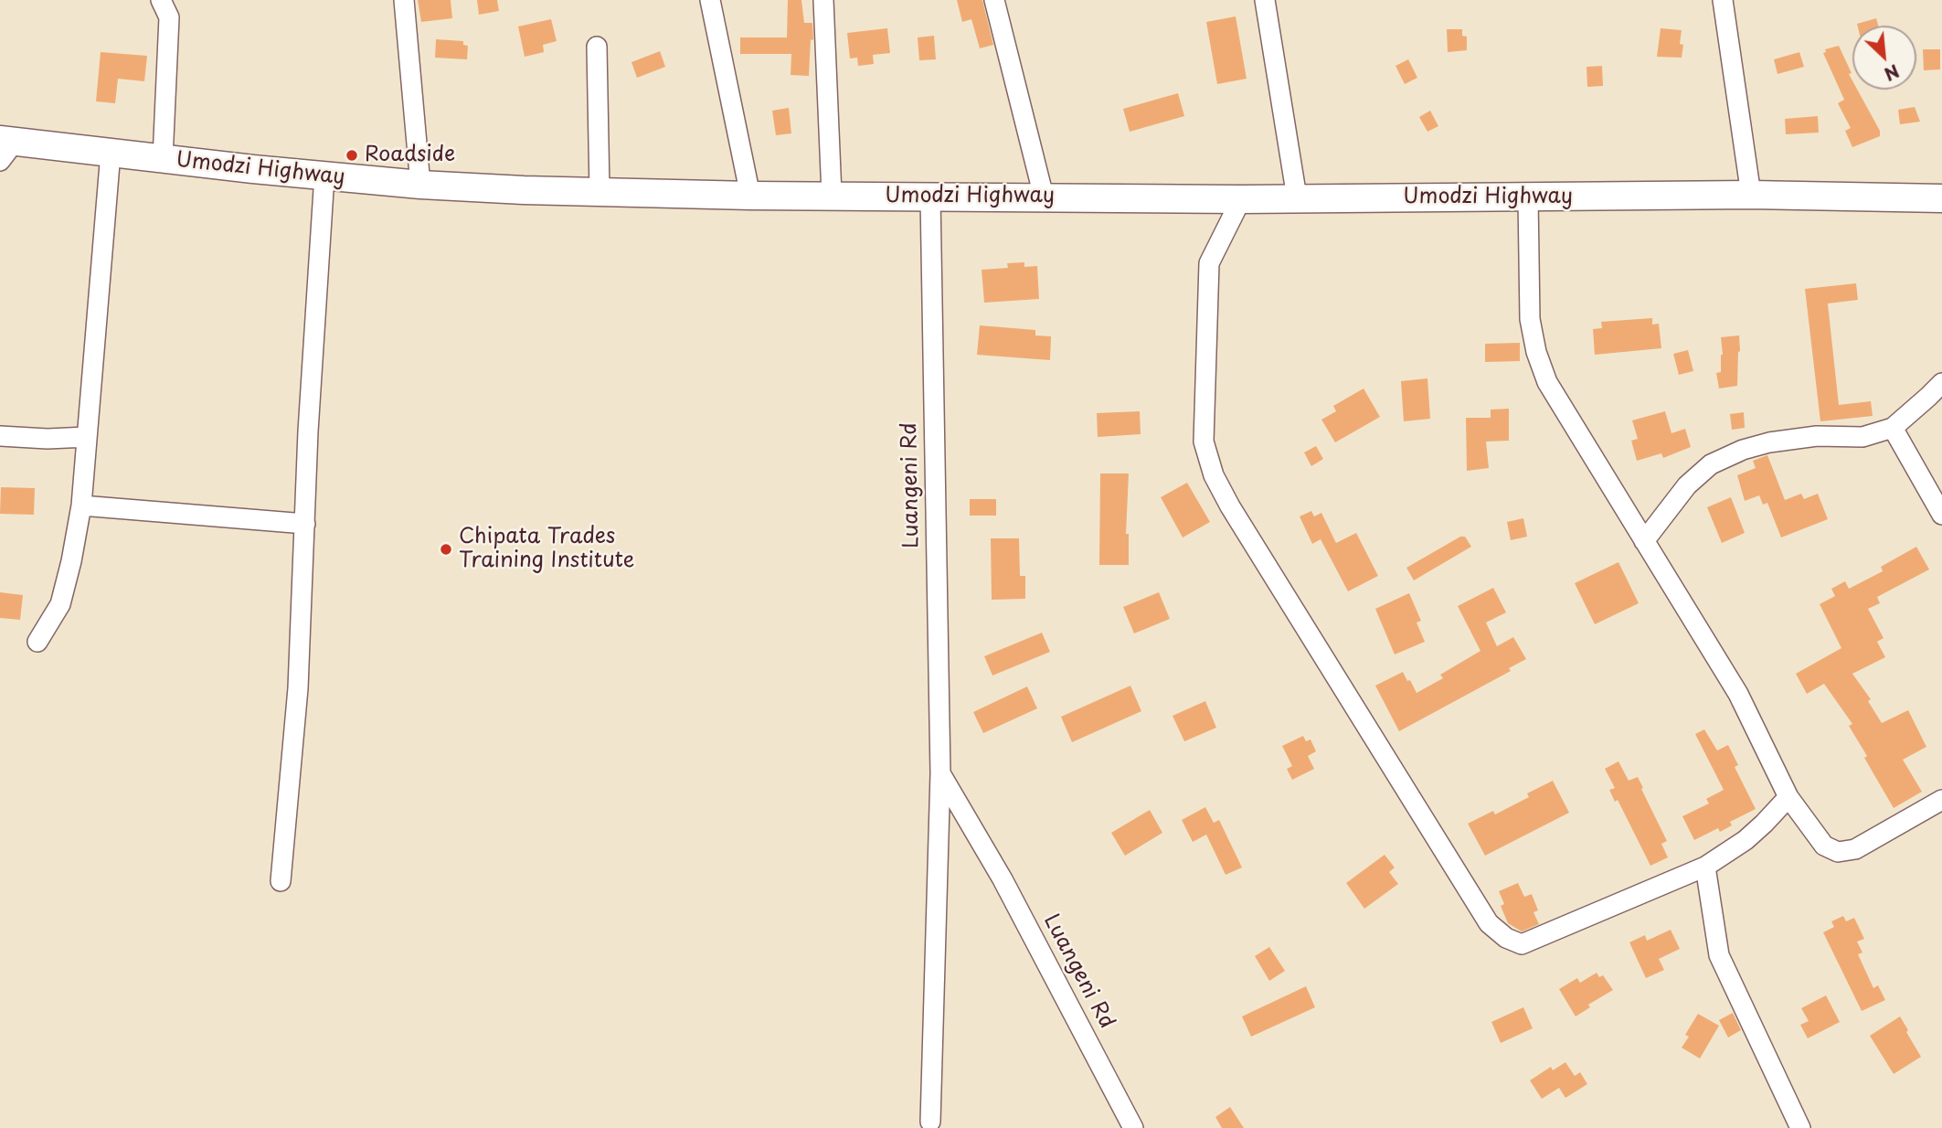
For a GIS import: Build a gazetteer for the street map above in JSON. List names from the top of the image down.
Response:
{
  "streets": {
    "highway": ["Umodzi Highway"],
    "street": ["Luangeni Rd"]
  },
  "crossings": [
    ["Umodzi Highway", "Luangeni Rd"]
  ],
  "places": ["Roadside", "Chipata Trades Training Institute"],
  "north": "bottom right"
}
